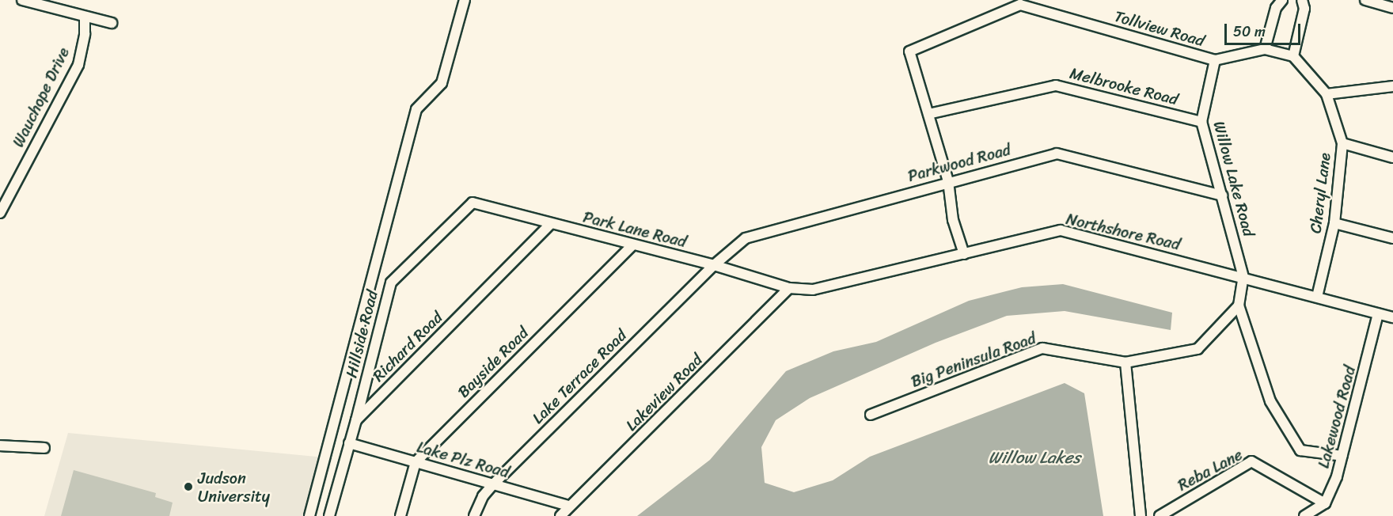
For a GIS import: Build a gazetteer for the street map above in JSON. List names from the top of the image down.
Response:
{
  "streets": {
    "street": [
      "Tollview Road",
      "Melbrooke Road",
      "Wauchope Drive",
      "Parkwood Road",
      "Willow Lake Road",
      "Cheryl Lane",
      "Park Lane Road",
      "Northshore Road",
      "Hillside Road",
      "Richard Road",
      "Big Peninsula Road",
      "Bayside Road",
      "Lake Terrace Road",
      "Lakeview Road",
      "Lakewood Road",
      "Lake Plz Road",
      "Reba Lane"
    ]
  },
  "crossings": [
    ["Tollview Road", "Melbrooke Road"],
    ["Tollview Road", "Willow Lake Road"],
    ["Melbrooke Road", "Willow Lake Road"],
    ["Parkwood Road", "Willow Lake Road"],
    ["Parkwood Road", "Park Lane Road"],
    ["Parkwood Road", "Lake Terrace Road"],
    ["Willow Lake Road", "Northshore Road"],
    ["Cheryl Lane", "Northshore Road"],
    ["Park Lane Road", "Northshore Road"],
    ["Park Lane Road", "Hillside Road"],
    ["Park Lane Road", "Richard Road"],
    ["Park Lane Road", "Bayside Road"],
    ["Park Lane Road", "Lake Terrace Road"],
    ["Park Lane Road", "Lakeview Road"],
    ["Northshore Road", "Lakeview Road"],
    ["Northshore Road", "Lakewood Road"],
    ["Hillside Road", "Richard Road"],
    ["Richard Road", "Lake Plz Road"],
    ["Bayside Road", "Lake Plz Road"],
    ["Lake Terrace Road", "Lake Plz Road"],
    ["Lakeview Road", "Lake Plz Road"],
    ["Lakewood Road", "Reba Lane"]
  ],
  "water": ["Willow Lakes"],
  "places": ["Judson University"],
  "scale_bar": "50 m"
}
